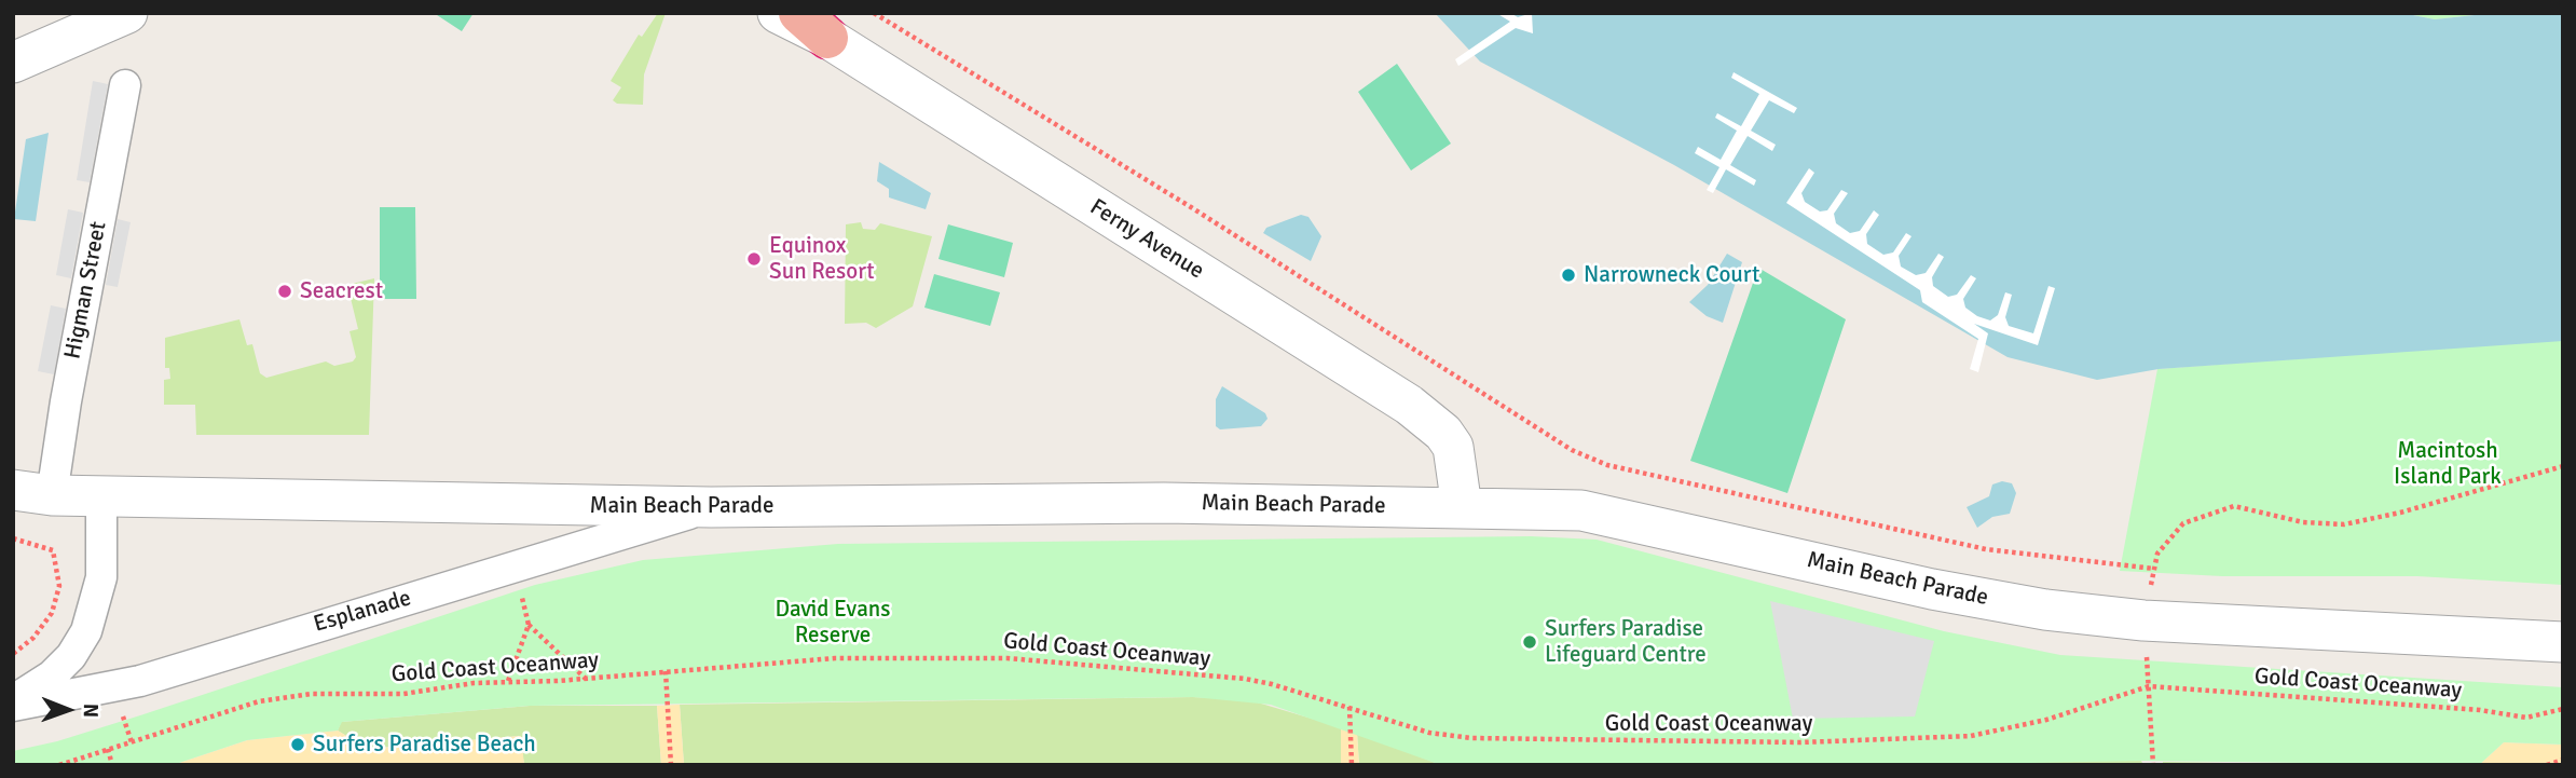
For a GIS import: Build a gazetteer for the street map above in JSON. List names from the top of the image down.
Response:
{
  "streets": {
    "street": [
      "Ferny Avenue",
      "Higman Street",
      "Main Beach Parade",
      "Esplanade"
    ],
    "path": ["Gold Coast Oceanway"]
  },
  "crossings": [
    ["Ferny Avenue", "Main Beach Parade"],
    ["Higman Street", "Main Beach Parade"],
    ["Main Beach Parade", "Esplanade"]
  ],
  "parks": ["Macintosh Island Park", "David Evans Reserve"],
  "places": [
    "Equinox Sun Resort",
    "Narrowneck Court",
    "Seacrest",
    "Surfers Paradise Lifeguard Centre",
    "Surfers Paradise Beach"
  ],
  "north": "right"
}
